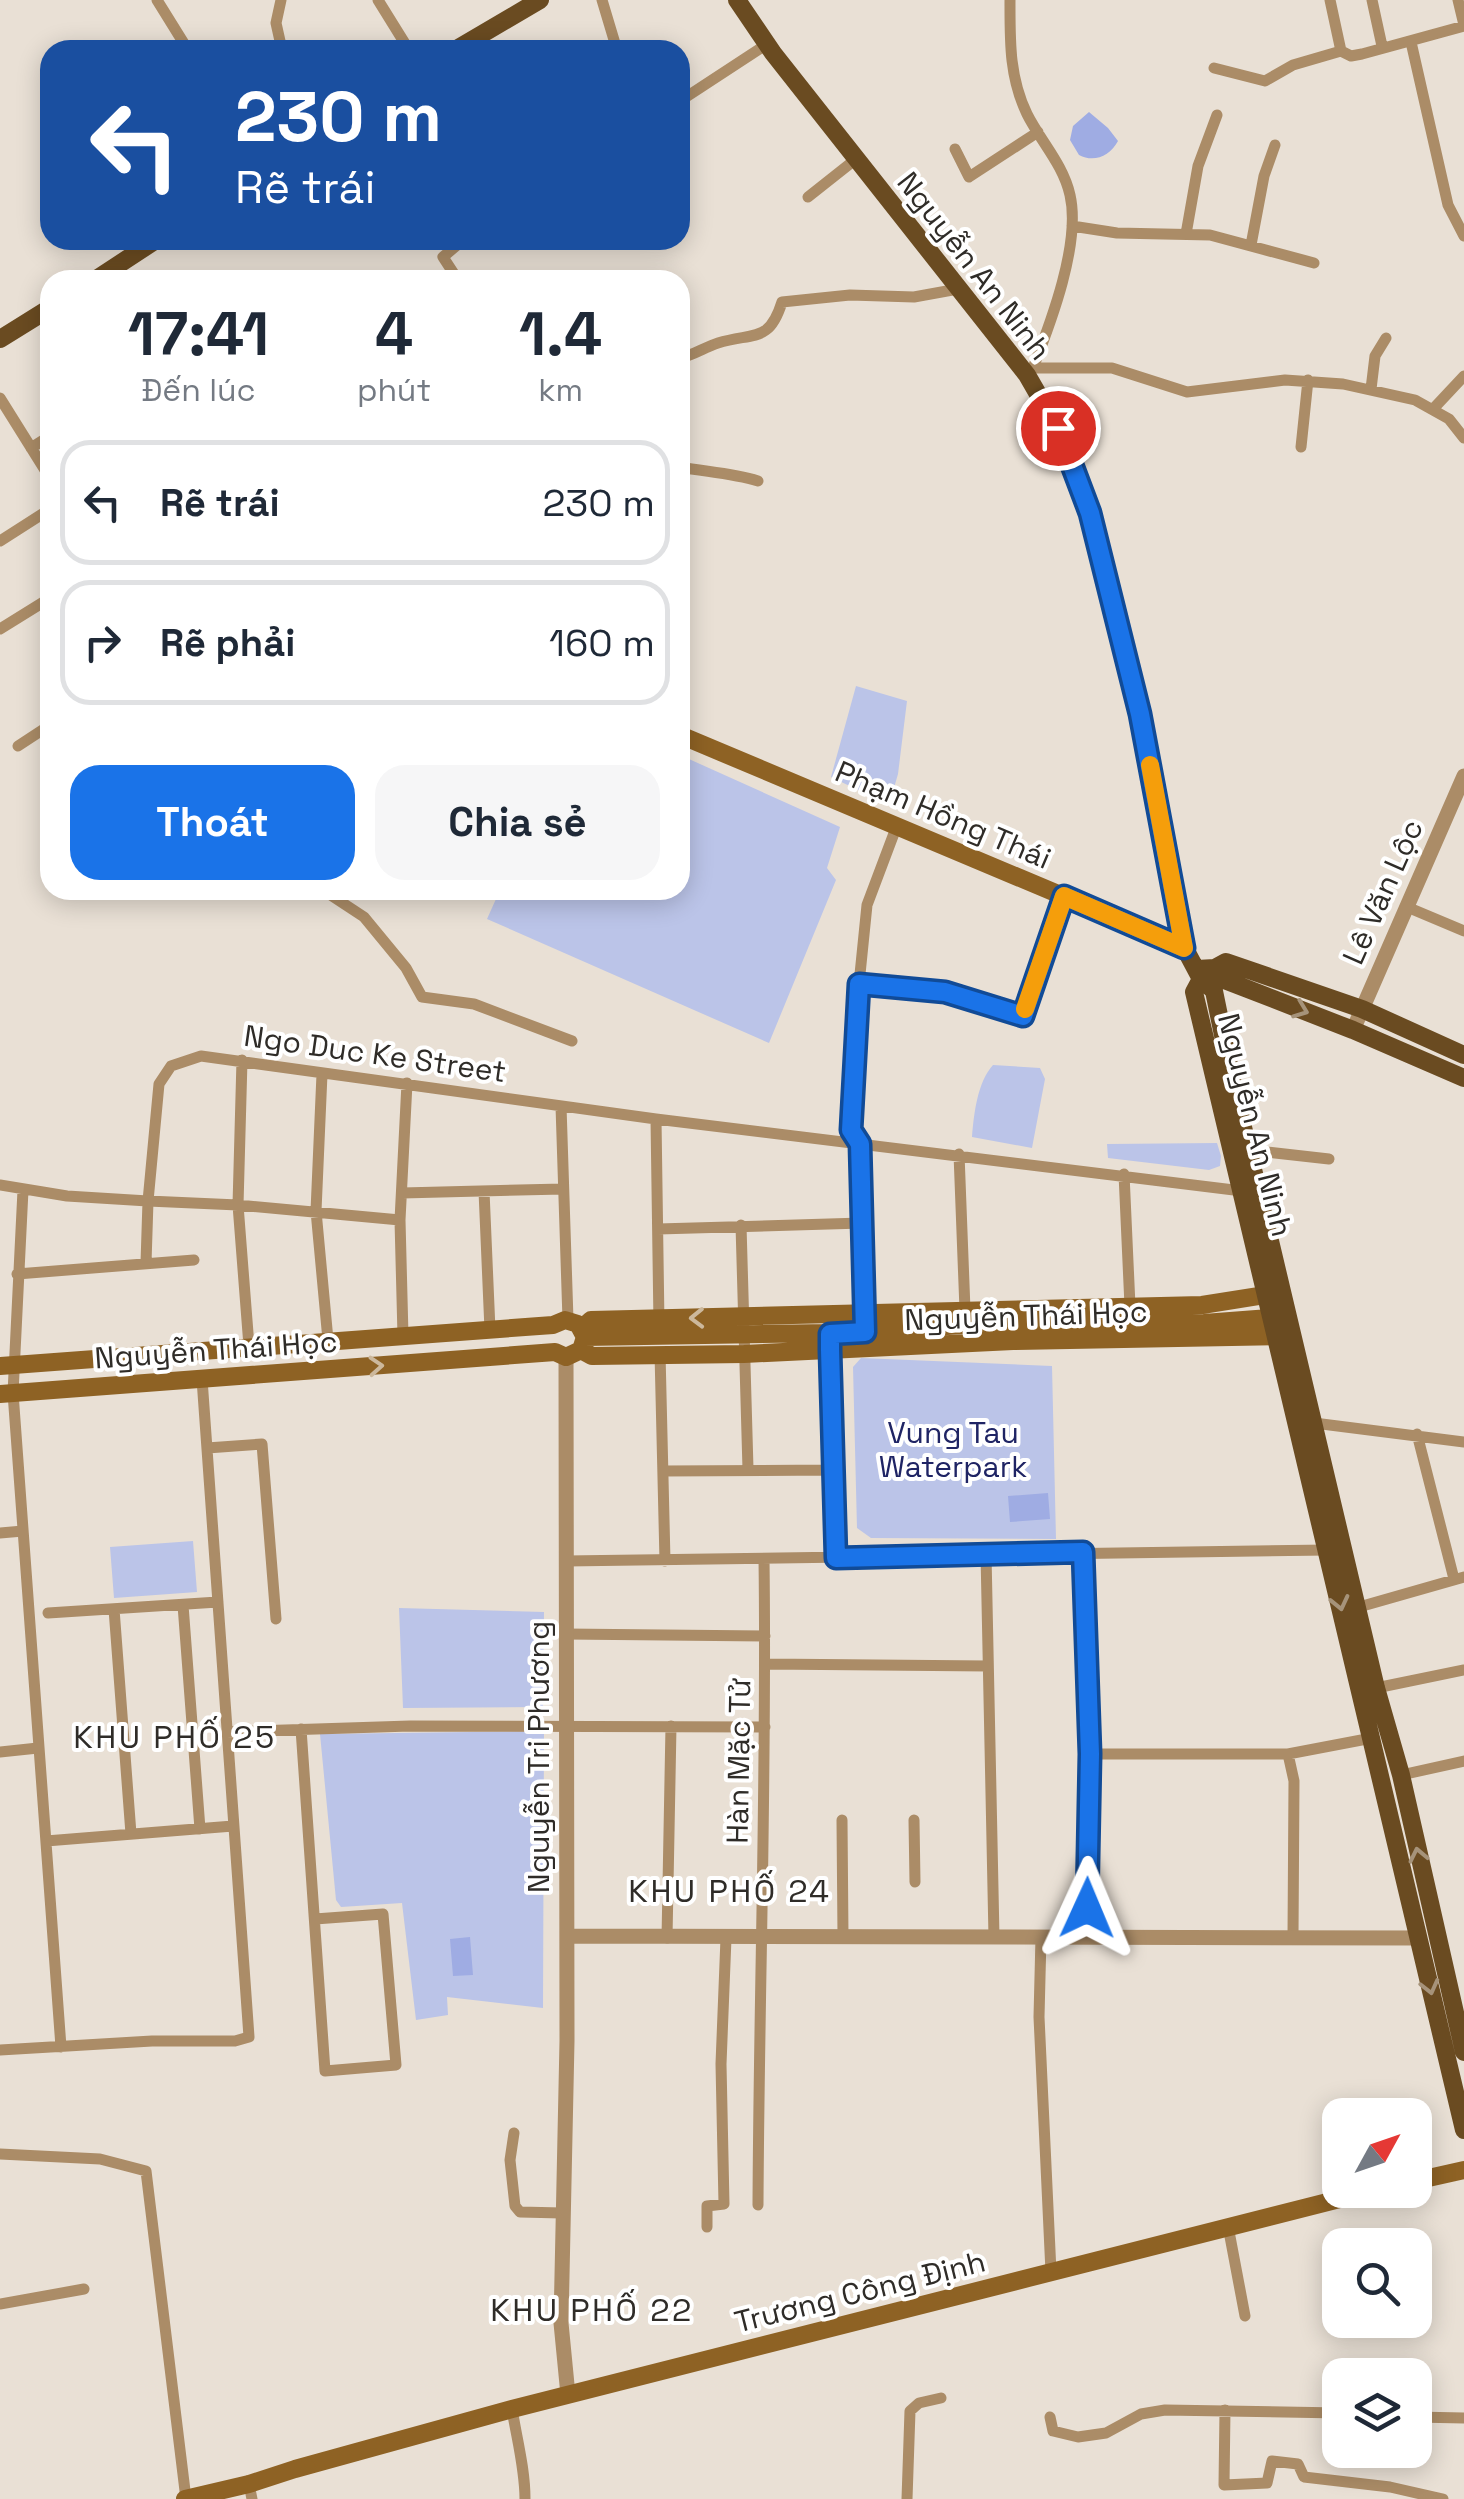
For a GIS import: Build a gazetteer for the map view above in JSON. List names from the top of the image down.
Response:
{
  "streets": {
    "main road": [
      "Nguyễn An Ninh",
      "Phạm Hồng Thái",
      "Nguyễn Thái Học",
      "Trương Công Định"
    ],
    "street": [
      "Lê Văn Lộc",
      "Ngo Duc Ke Street",
      "Nguyễn Tri Phương",
      "Hàn Mặc Tử"
    ]
  },
  "crossings": [
    ["Nguyễn An Ninh", "Phạm Hồng Thái"],
    ["Nguyễn An Ninh", "Ngo Duc Ke Street"],
    ["Nguyễn An Ninh", "Nguyễn Thái Học"],
    ["Nguyễn Thái Học", "Nguyễn Tri Phương"],
    ["Nguyễn Tri Phương", "Trương Công Định"]
  ],
  "districts": ["KHU PHỐ 25", "KHU PHỐ 24", "KHU PHỐ 22"],
  "parks": ["Vung Tau Waterpark"],
  "north": "top right",
  "page": {
    "turn": ["230 m", "Rẽ trái"],
    "eta": [
      "17:41",
      "Đến lúc",
      "4",
      "phút",
      "1.4",
      "km"
    ],
    "list": [
      {
        "name": "Rẽ trái",
        "value": "230 m"
      },
      {
        "name": "Rẽ phải",
        "value": "160 m"
      }
    ],
    "buttons": ["Thoát", "Chia sẻ"]
  }
}
